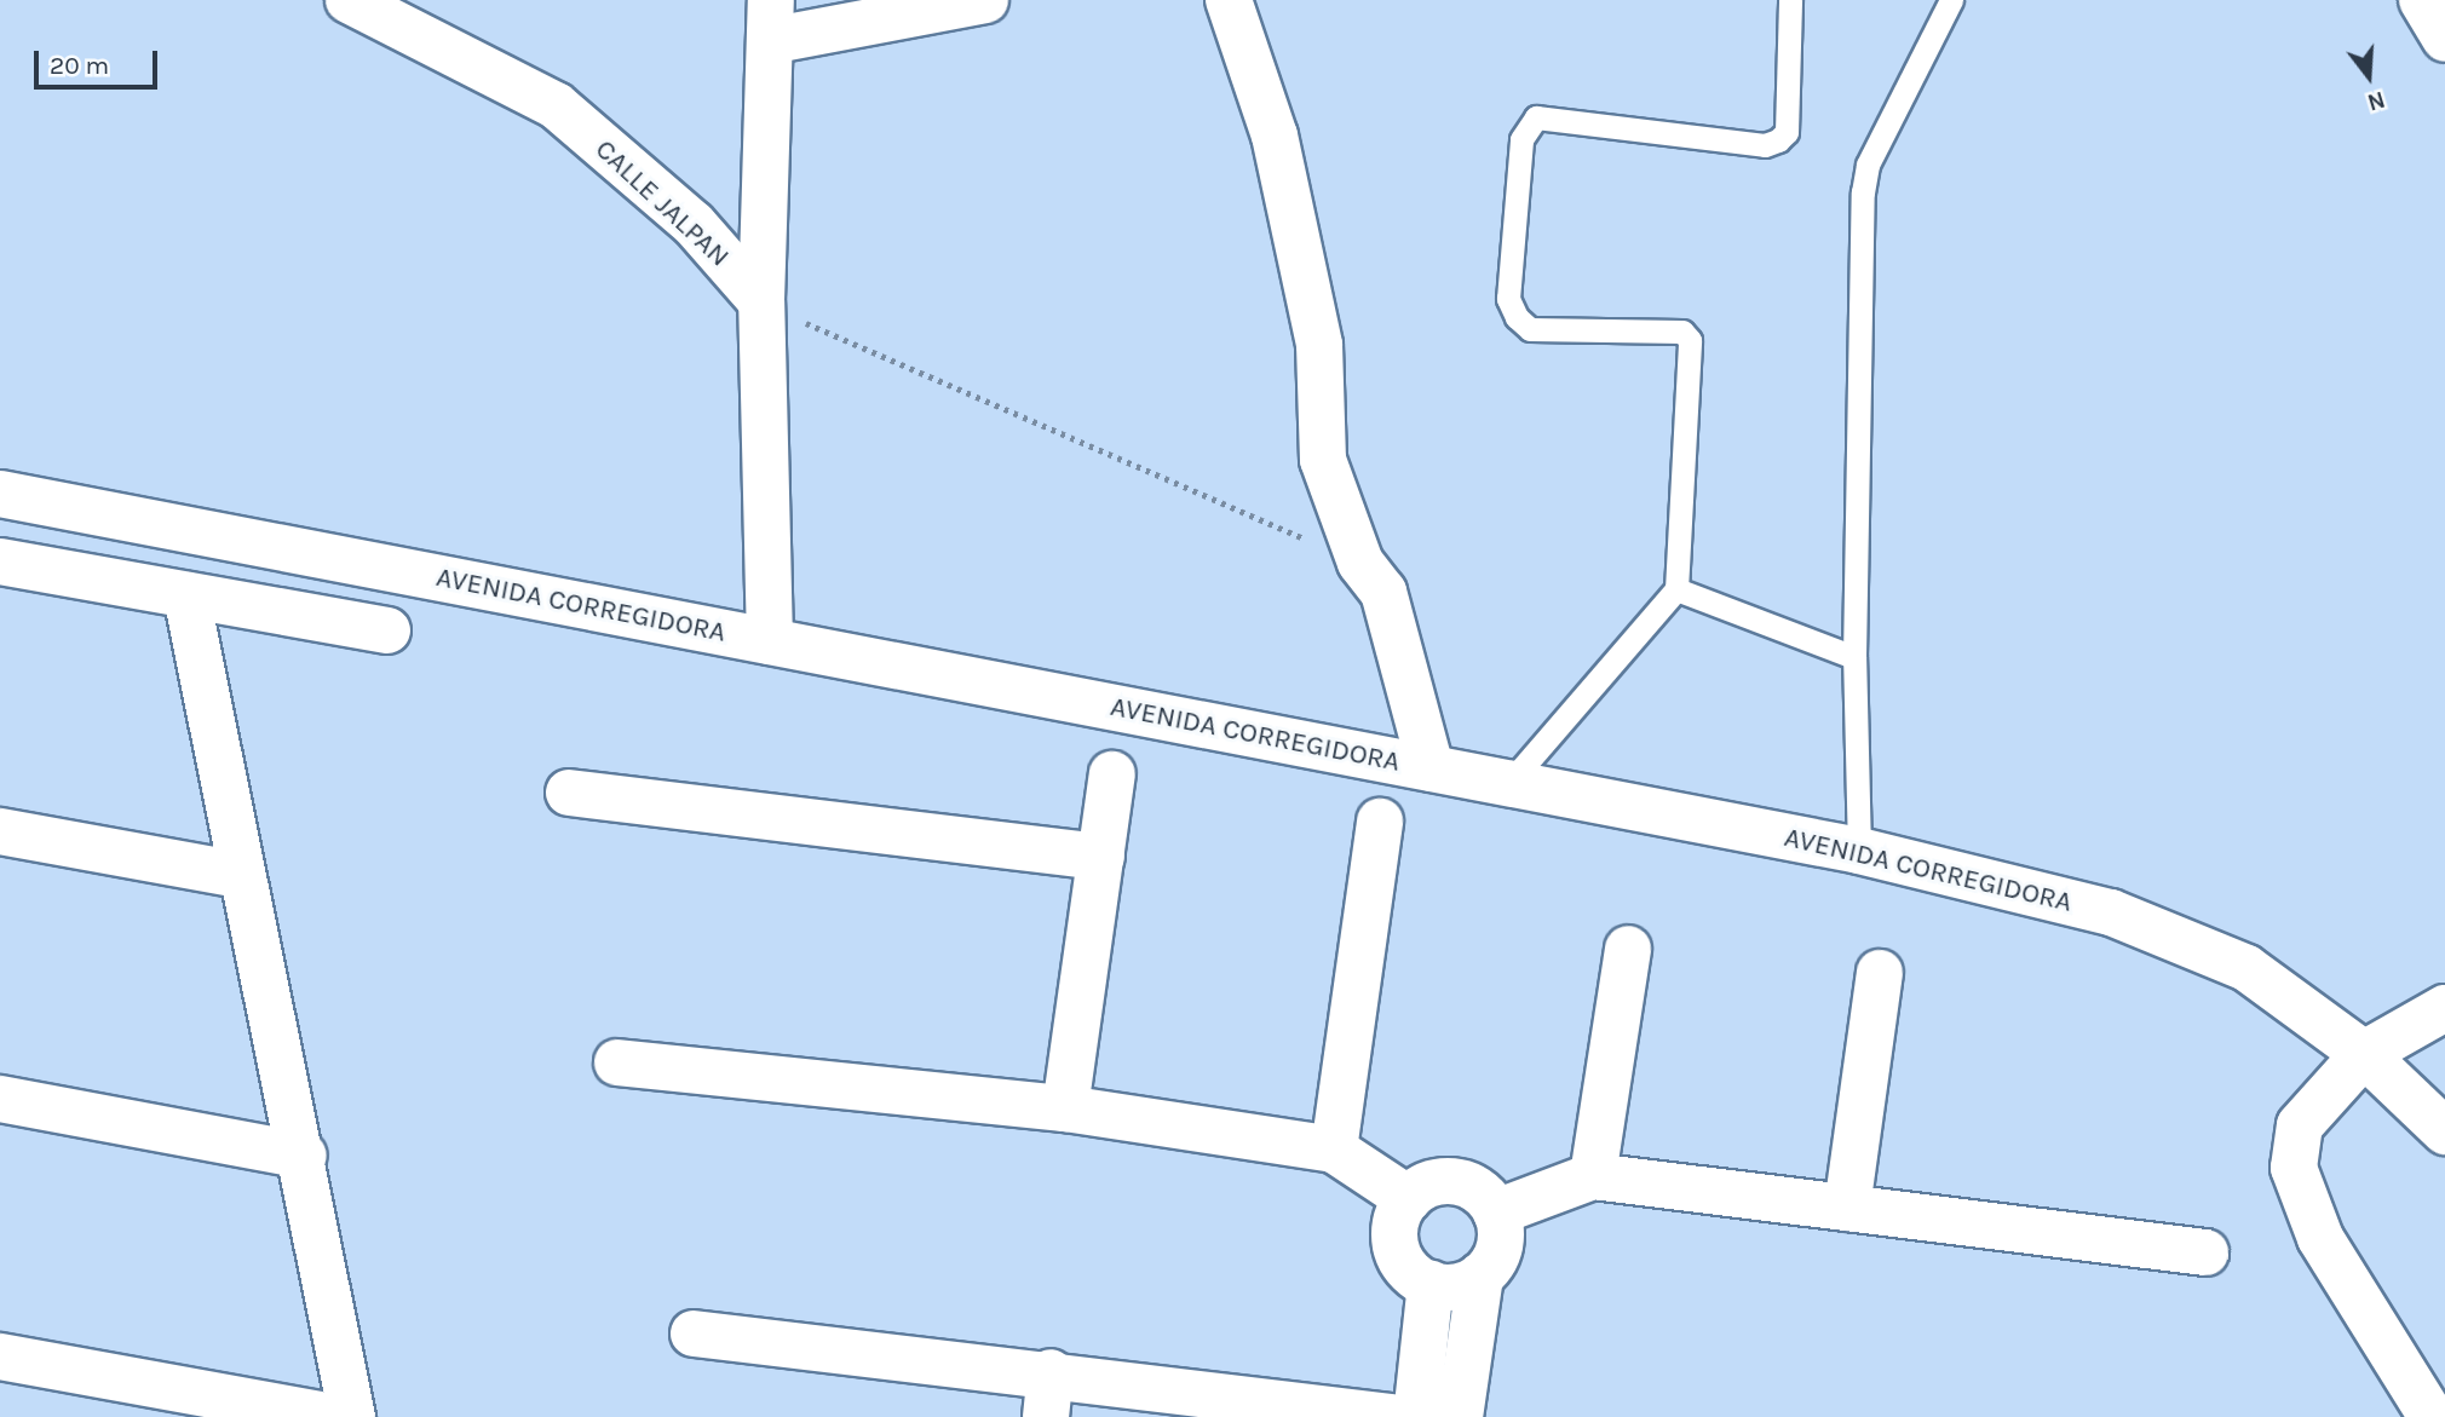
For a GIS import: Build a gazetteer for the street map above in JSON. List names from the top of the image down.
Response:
{
  "streets": {
    "street": ["CALLE JALPAN", "AVENIDA CORREGIDORA"]
  },
  "scale_bar": "20 m",
  "north": "bottom"
}
